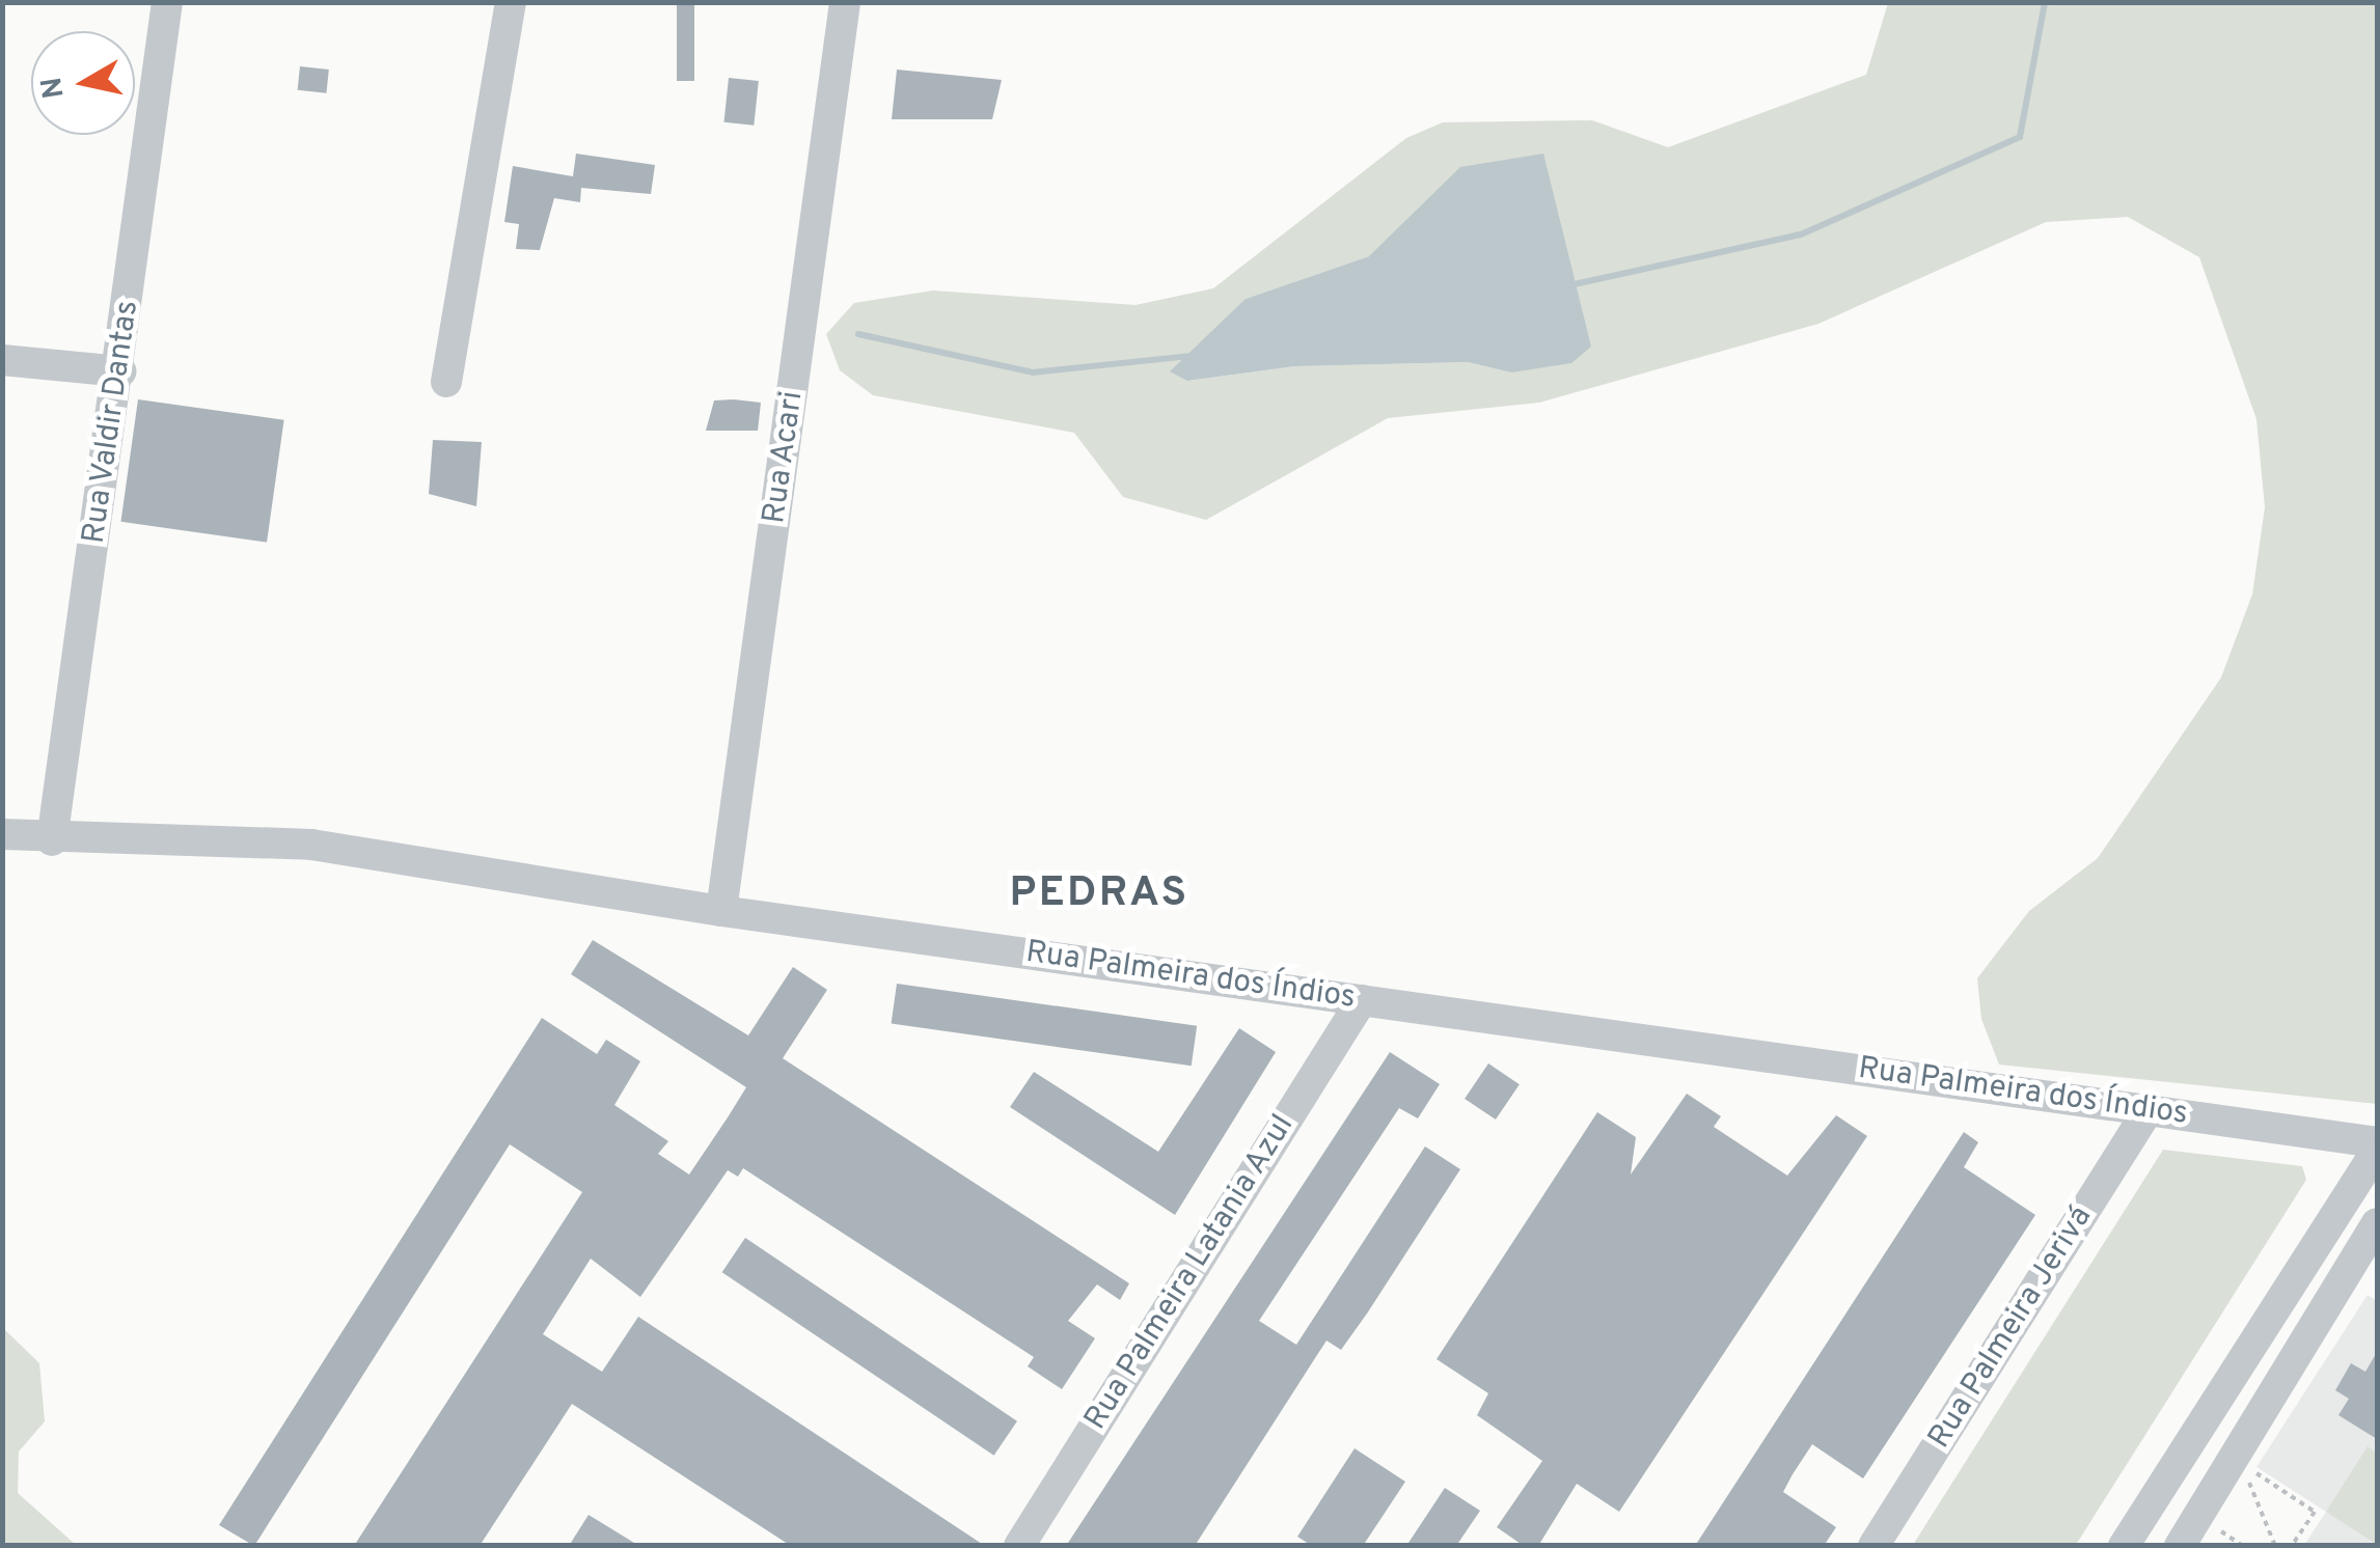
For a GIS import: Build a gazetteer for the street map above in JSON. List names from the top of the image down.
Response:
{
  "streets": {
    "street": [
      "Rua Valdir Dantas",
      "Rua Acari",
      "Rua Palmeira dos Índios",
      "Rua Palmeira Latania Azul",
      "Rua Palmeira Jerivá"
    ]
  },
  "crossings": [
    ["Rua Valdir Dantas", "Rua Palmeira dos Índios"],
    ["Rua Acari", "Rua Palmeira dos Índios"],
    ["Rua Palmeira dos Índios", "Rua Palmeira Latania Azul"],
    ["Rua Palmeira dos Índios", "Rua Palmeira Jerivá"]
  ],
  "districts": ["PEDRAS"],
  "north": "left"
}
